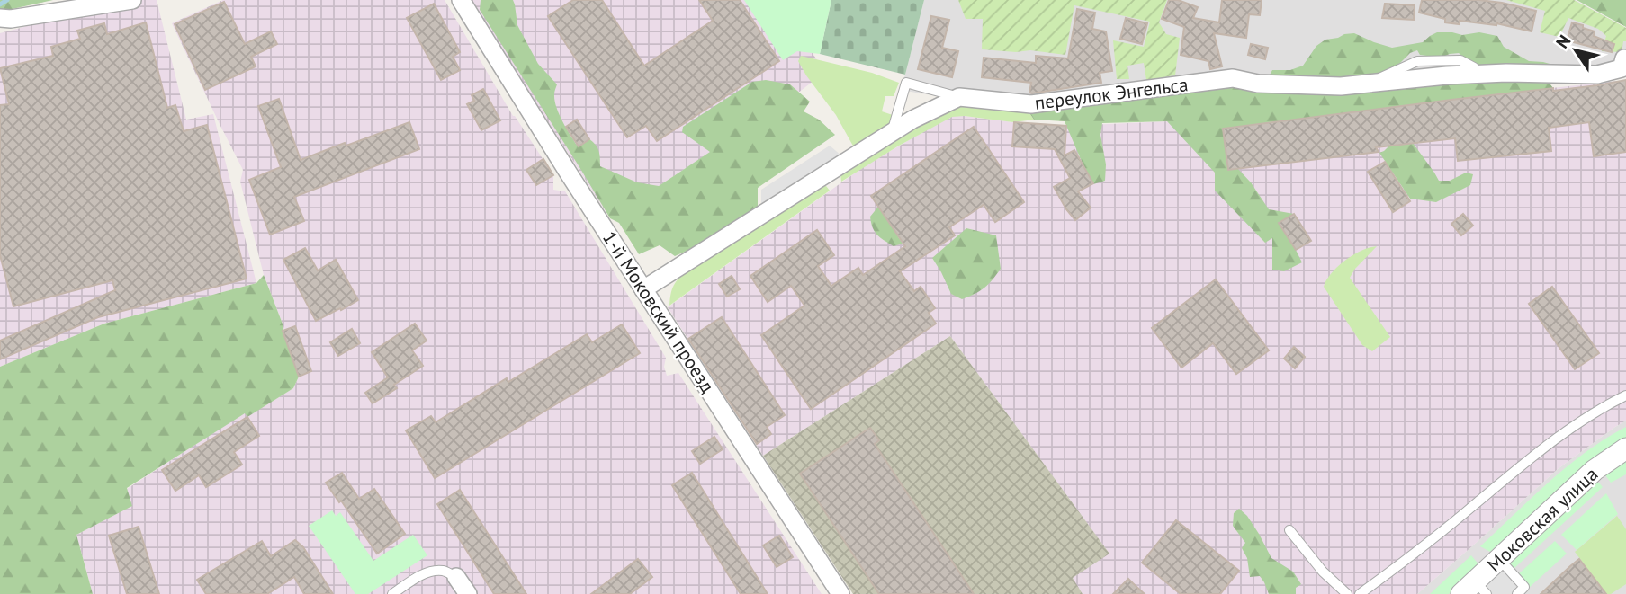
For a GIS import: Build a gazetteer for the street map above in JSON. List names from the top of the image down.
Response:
{
  "streets": {
    "street": ["переулок Энгельса", "1-й Моковский проезд", "Моковская улица"]
  },
  "north": "top left"
}
